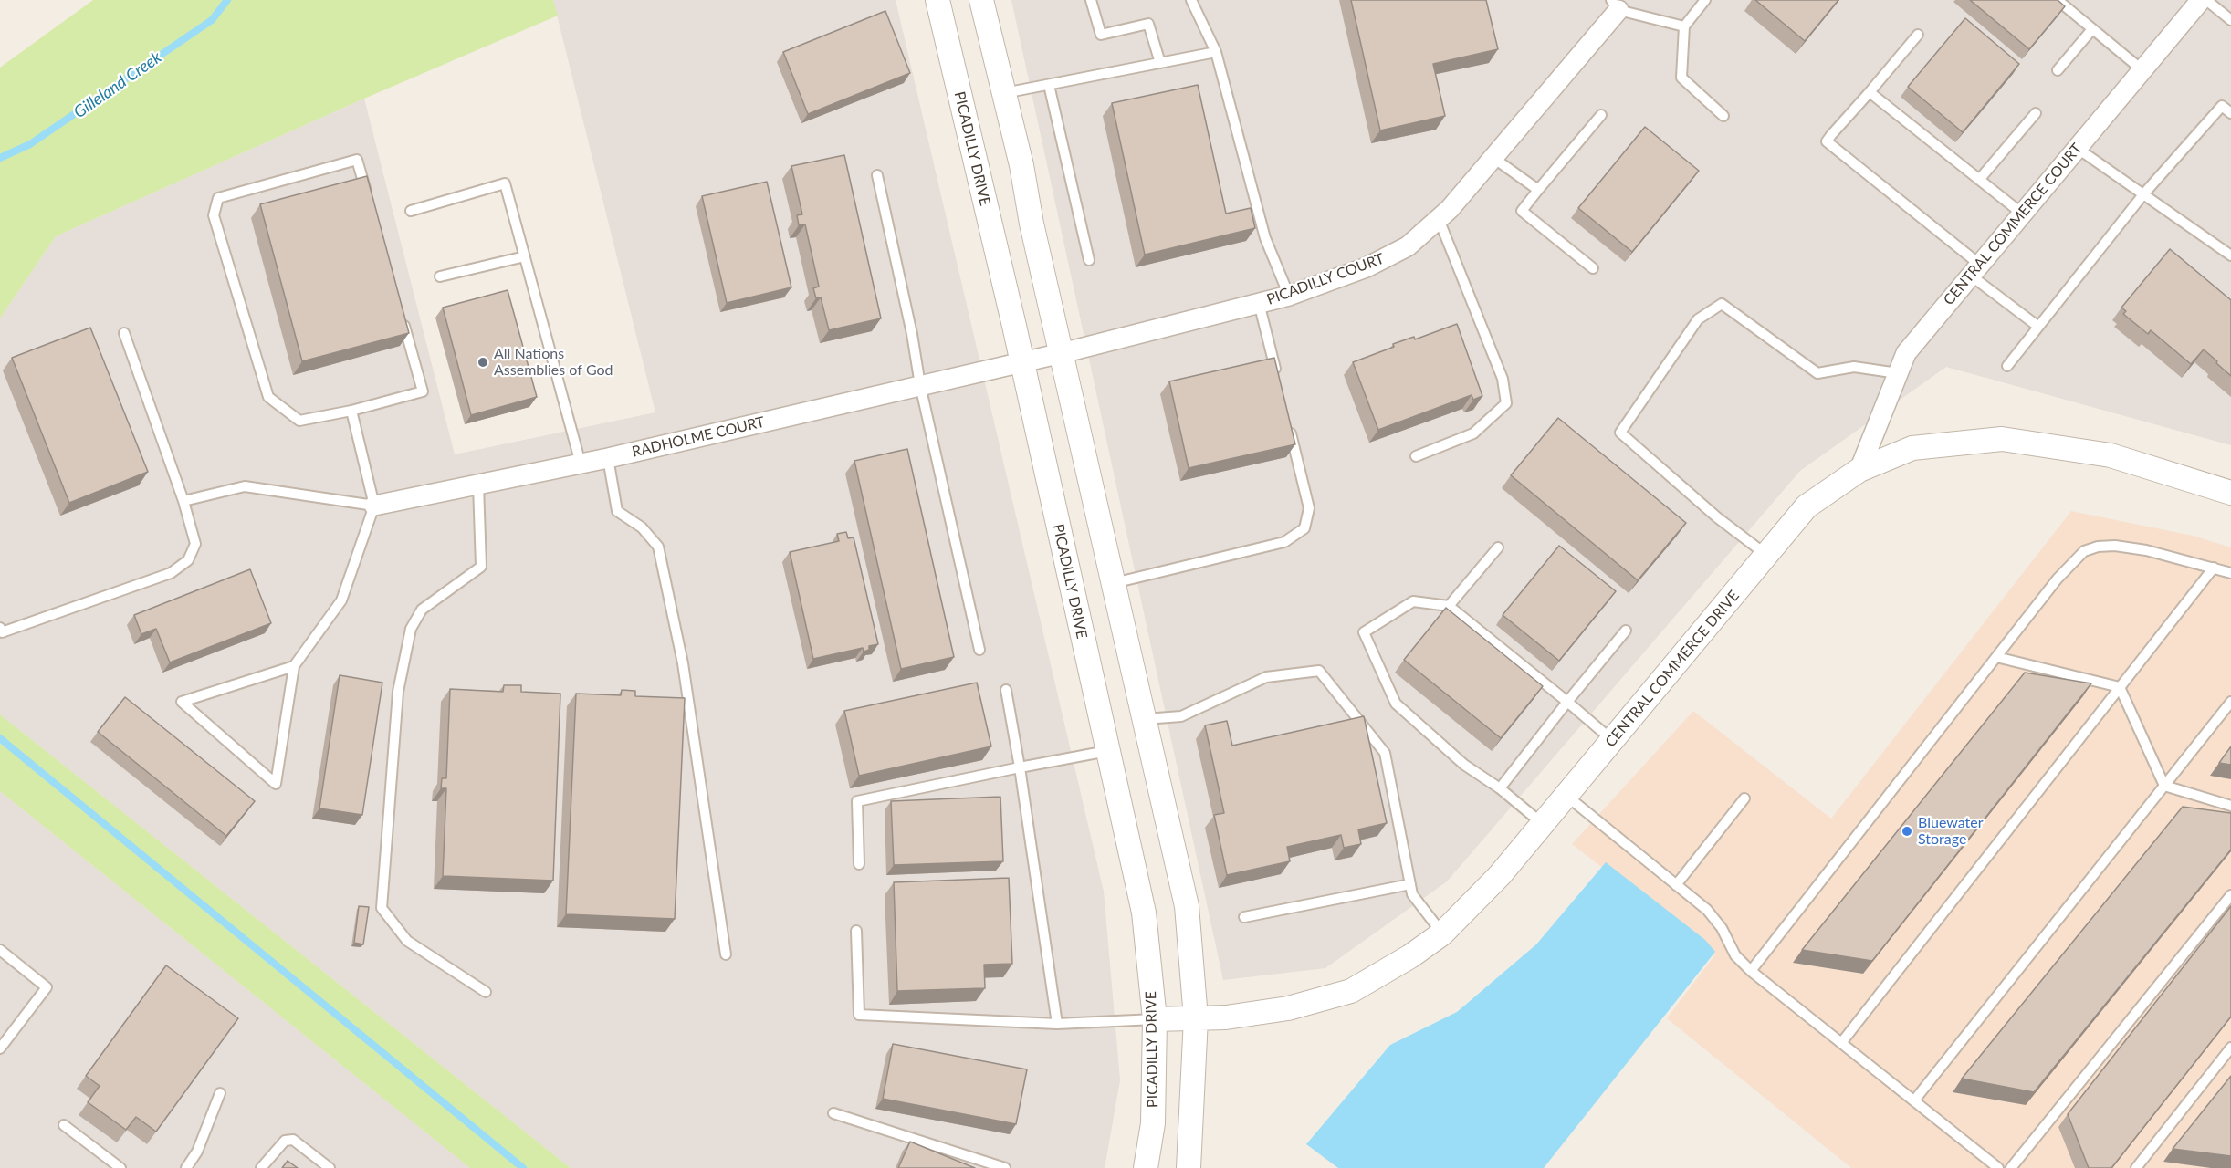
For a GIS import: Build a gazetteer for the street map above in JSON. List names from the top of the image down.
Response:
{
  "streets": {
    "street": [
      "PICADILLY DRIVE",
      "CENTRAL COMMERCE COURT",
      "PICADILLY COURT",
      "RADHOLME COURT",
      "CENTRAL COMMERCE DRIVE"
    ]
  },
  "crossings": [
    ["PICADILLY DRIVE", "PICADILLY COURT"],
    ["PICADILLY DRIVE", "RADHOLME COURT"],
    ["PICADILLY DRIVE", "CENTRAL COMMERCE DRIVE"],
    ["CENTRAL COMMERCE COURT", "CENTRAL COMMERCE DRIVE"],
    ["PICADILLY COURT", "RADHOLME COURT"]
  ],
  "water": ["Gilleland Creek"],
  "places": ["All Nations Assemblies of God", "Bluewater Storage"]
}
